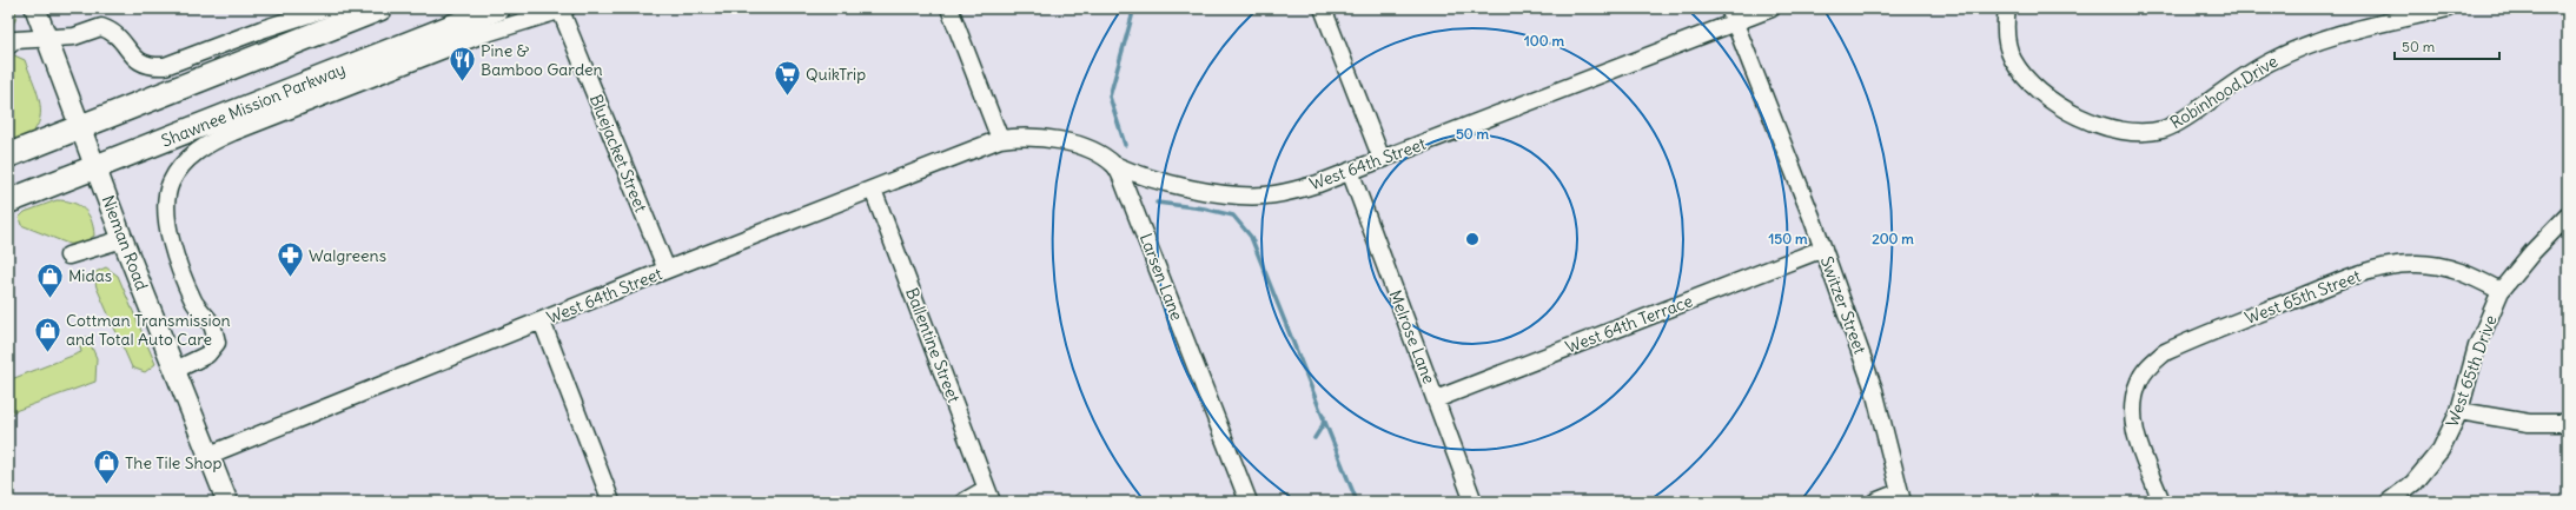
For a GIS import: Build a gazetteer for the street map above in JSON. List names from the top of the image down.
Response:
{
  "streets": {
    "highway": ["Shawnee Mission Parkway"],
    "main road": ["Nieman Road"],
    "street": [
      "Robinhood Drive",
      "Bluejacket Street",
      "West 64th Street",
      "Larsen Lane",
      "West 65th Street",
      "Switzer Street",
      "West 64th Terrace",
      "Melrose Lane",
      "Ballentine Street",
      "West 65th Drive"
    ]
  },
  "crossings": [
    ["Shawnee Mission Parkway", "Nieman Road"],
    ["Bluejacket Street", "West 64th Street"],
    ["West 64th Street", "Nieman Road"],
    ["West 64th Street", "Larsen Lane"],
    ["West 64th Street", "Switzer Street"],
    ["West 64th Street", "Melrose Lane"],
    ["West 64th Street", "Ballentine Street"],
    ["West 65th Street", "West 65th Drive"],
    ["Switzer Street", "West 64th Terrace"],
    ["West 64th Terrace", "Melrose Lane"]
  ],
  "places": {
    "restaurant": ["Pine & Bamboo Garden"],
    "supermarket": ["QuikTrip"],
    "pharmacy": ["Walgreens"],
    "shop": ["Midas", "Cottman Transmission and Total Auto Care", "The Tile Shop"]
  },
  "scale_bar": "50 m",
  "rings": [
    "100 m",
    "50 m",
    "150 m",
    "200 m"
  ]
}
